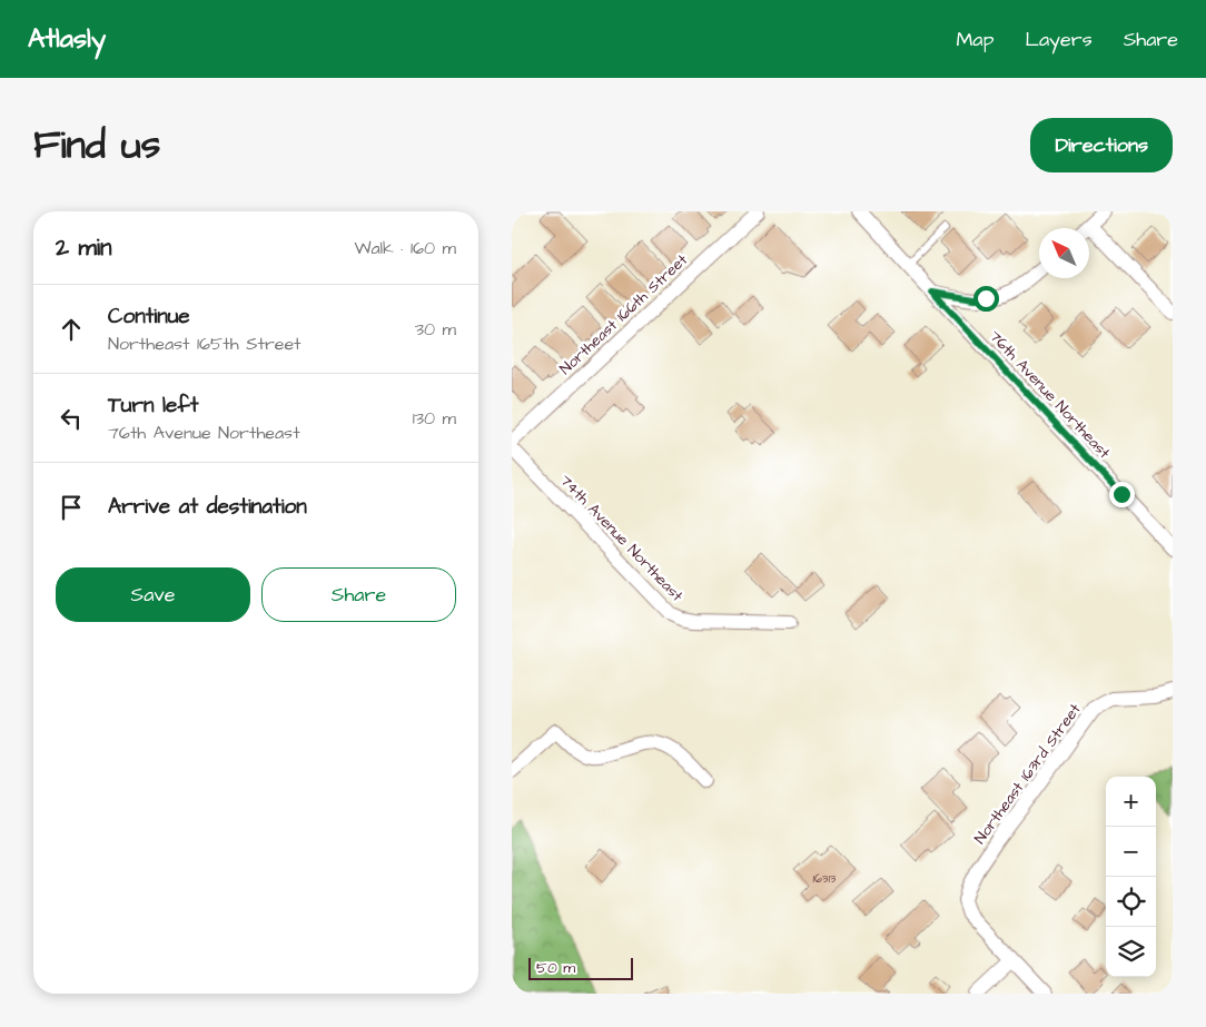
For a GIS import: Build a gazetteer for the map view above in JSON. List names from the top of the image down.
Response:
{
  "streets": {
    "street": [
      "Northeast 166th Street",
      "76th Avenue Northeast",
      "74th Avenue Northeast",
      "Northeast 163rd Street"
    ]
  },
  "house_numbers": ["16313"],
  "scale_bar": "50 m",
  "north": "top left",
  "page": {
    "header": "Atlasly",
    "nav": ["Map", "Layers", "Share"],
    "title": "Find us",
    "buttons": [
      "Directions",
      ["Save", "Share"]
    ],
    "heading": ["2 min", "Walk · 160 m"],
    "list": [
      ["Continue", "Northeast 165th Street", "30 m"],
      ["Turn left", "76th Avenue Northeast", "130 m"],
      "Arrive at destination"
    ],
    "map_buttons": ["+", "−"],
    "scale": "50 m"
  }
}
